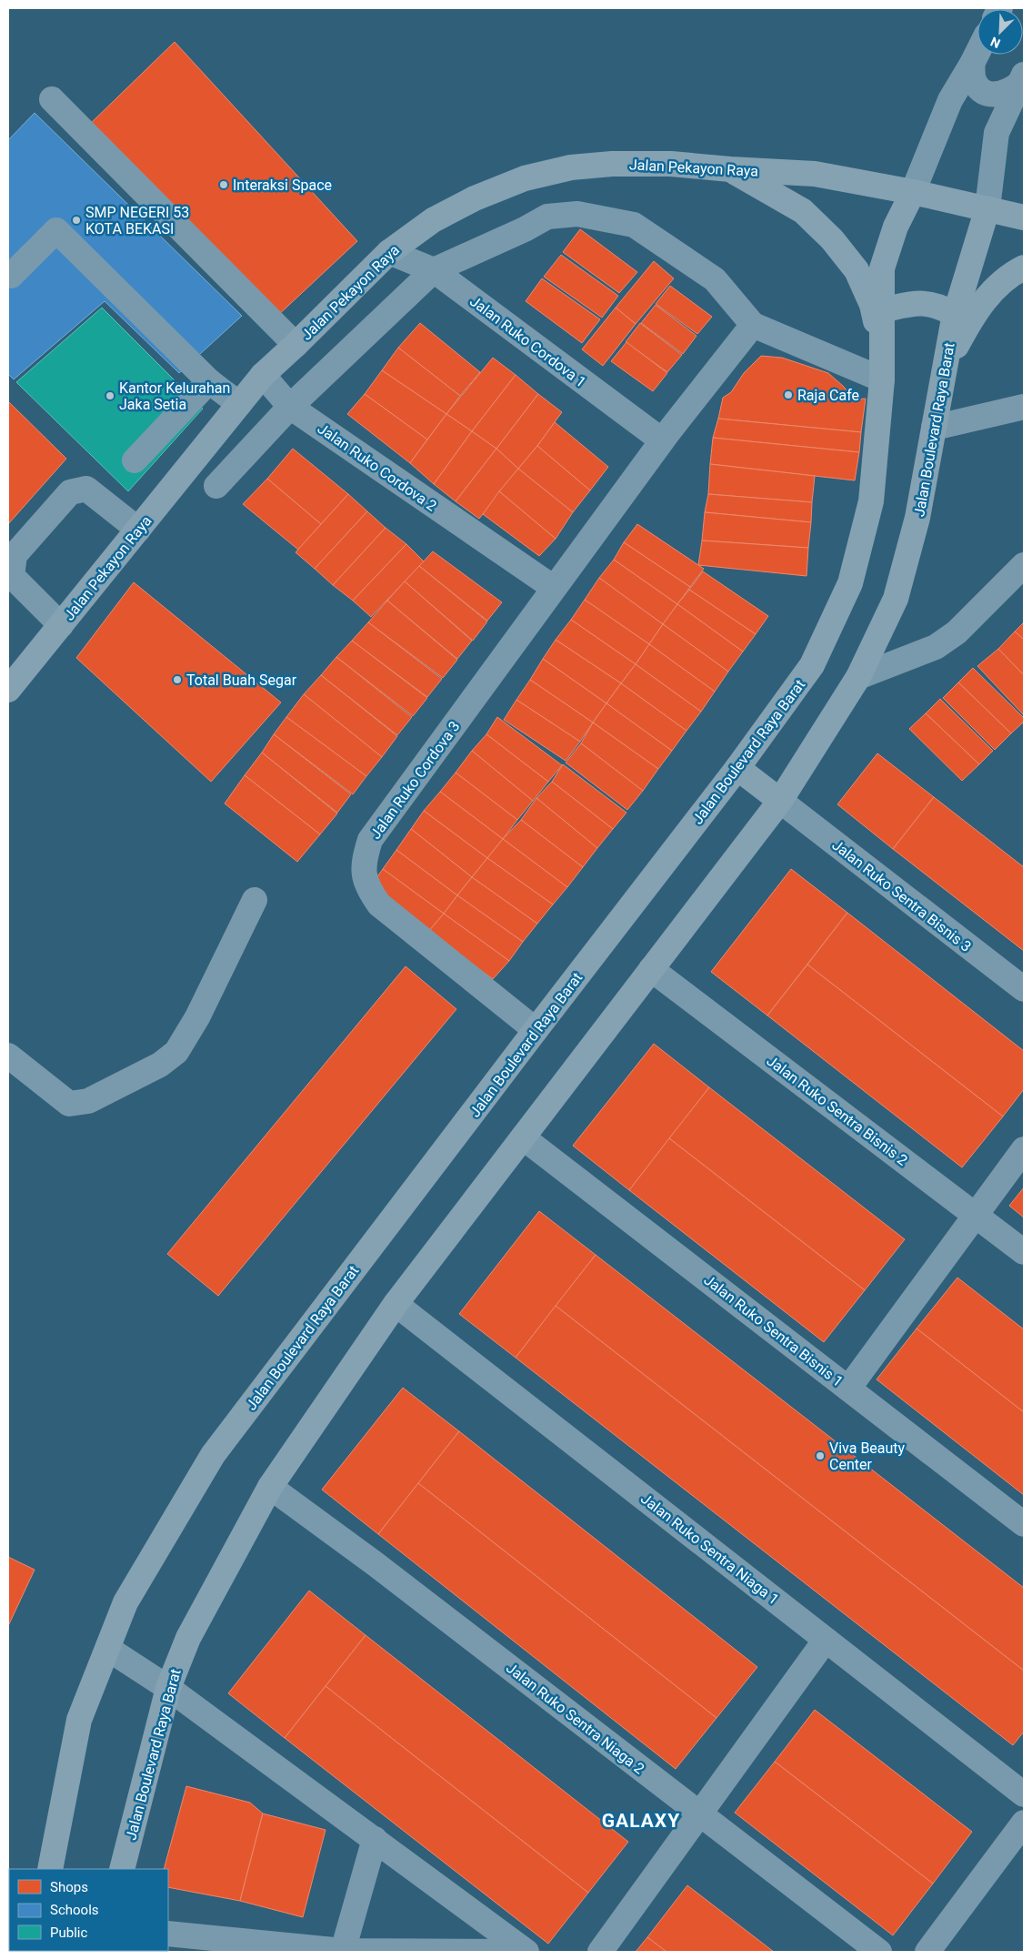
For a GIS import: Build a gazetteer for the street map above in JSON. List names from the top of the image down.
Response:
{
  "streets": {
    "main road": ["Jalan Pekayon Raya", "Jalan Boulevard Raya Barat"],
    "street": [
      "Jalan Ruko Cordova 1",
      "Jalan Ruko Cordova 2",
      "Jalan Ruko Cordova 3",
      "Jalan Ruko Sentra Bisnis 3",
      "Jalan Ruko Sentra Bisnis 2",
      "Jalan Ruko Sentra Bisnis 1",
      "Jalan Ruko Sentra Niaga 1",
      "Jalan Ruko Sentra Niaga 2"
    ]
  },
  "crossings": [
    ["Jalan Pekayon Raya", "Jalan Ruko Cordova 1"],
    ["Jalan Pekayon Raya", "Jalan Boulevard Raya Barat"],
    ["Jalan Pekayon Raya", "Jalan Ruko Cordova 2"],
    ["Jalan Boulevard Raya Barat", "Jalan Ruko Cordova 3"],
    ["Jalan Boulevard Raya Barat", "Jalan Ruko Sentra Bisnis 3"],
    ["Jalan Boulevard Raya Barat", "Jalan Ruko Sentra Bisnis 2"],
    ["Jalan Boulevard Raya Barat", "Jalan Ruko Sentra Bisnis 1"],
    ["Jalan Boulevard Raya Barat", "Jalan Ruko Sentra Niaga 1"],
    ["Jalan Boulevard Raya Barat", "Jalan Ruko Sentra Niaga 2"],
    ["Jalan Ruko Cordova 2", "Jalan Ruko Cordova 3"]
  ],
  "districts": ["GALAXY"],
  "places": [
    "Interaksi Space",
    "SMP NEGERI 53 KOTA BEKASI",
    "Raja Cafe",
    "Kantor Kelurahan Jaka Setia",
    "Total Buah Segar",
    "Viva Beauty Center"
  ],
  "legend": ["Shops", "Schools", "Public"],
  "north": "bottom left"
}
